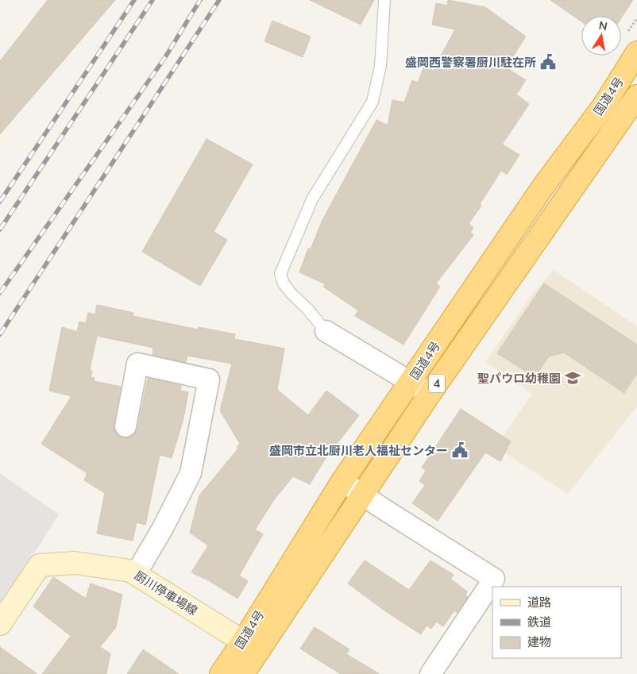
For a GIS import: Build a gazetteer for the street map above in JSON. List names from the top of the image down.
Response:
{
  "streets": {
    "highway": ["国道4号", "4"],
    "main road": ["厨川停車場線"]
  },
  "crossings": [
    ["国道4号", "厨川停車場線"]
  ],
  "places": {
    "public building": ["盛岡西警察署厨川駐在所", "盛岡市立北厨川老人福祉センター"],
    "school or university": ["聖パウロ幼稚園"]
  },
  "legend": ["道路", "鉄道", "建物"],
  "north": "top"
}
